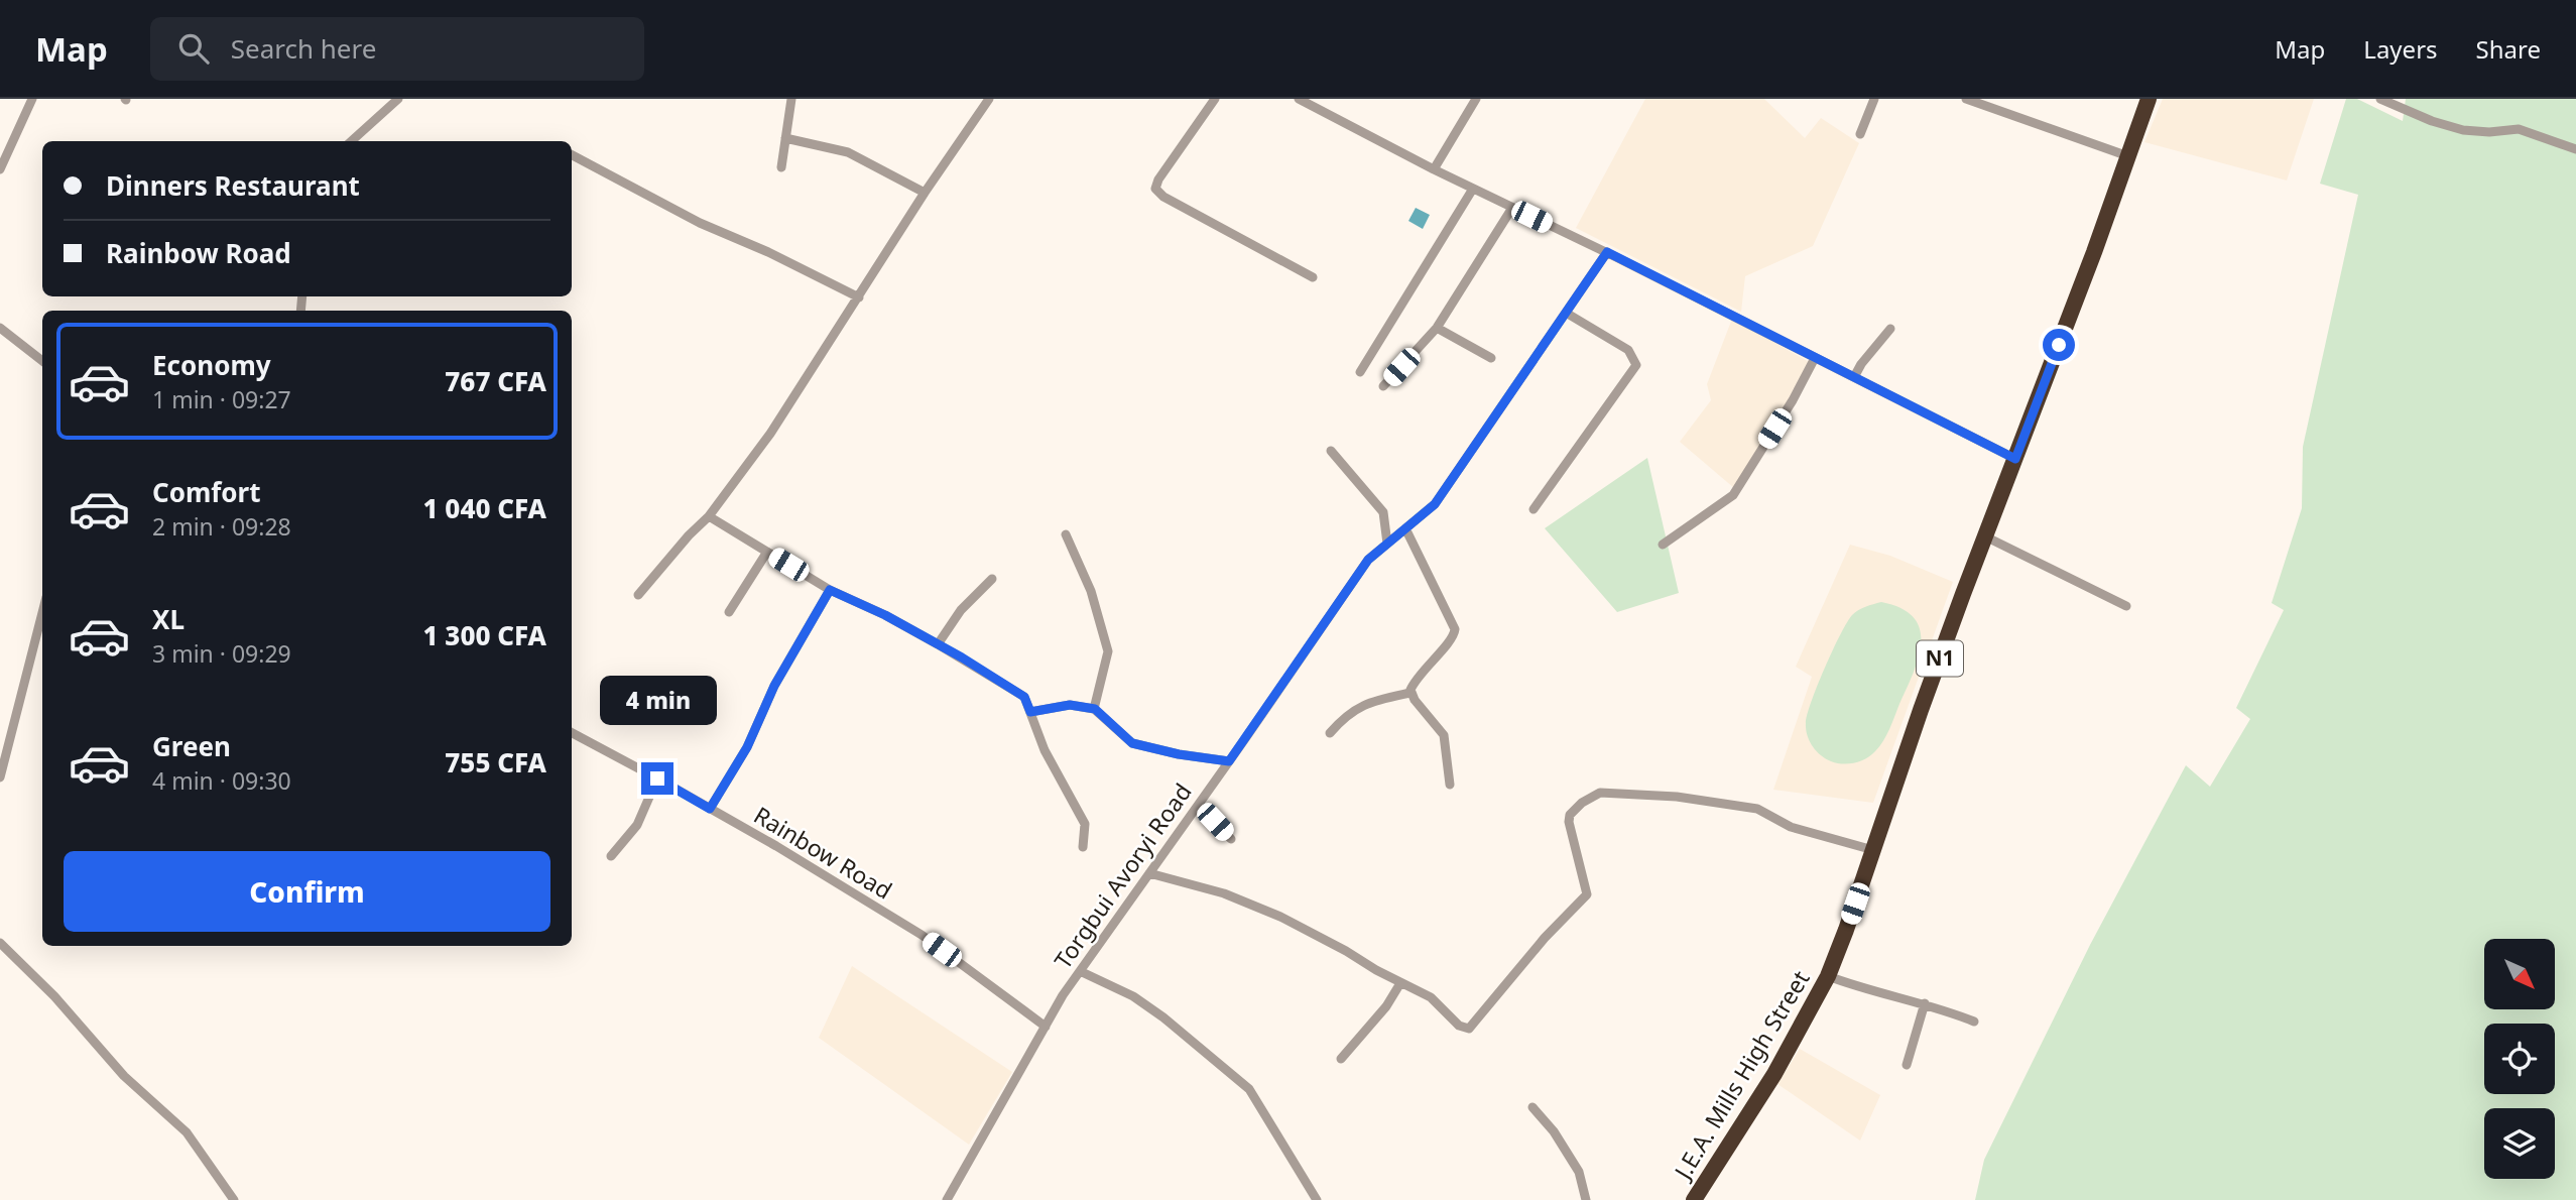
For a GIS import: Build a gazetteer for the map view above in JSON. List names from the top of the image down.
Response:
{
  "streets": {
    "highway": ["N1", "J.E.A. Mills High Street"],
    "street": ["Rainbow Road", "Torgbui Avoryi Road"]
  },
  "crossings": [
    ["Rainbow Road", "Torgbui Avoryi Road"]
  ],
  "north": "bottom right",
  "page": {
    "header": "Map",
    "search": "Search here",
    "nav": ["Map", "Layers", "Share"],
    "banner": ["Dinners Restaurant", "Rainbow Road"],
    "list": [
      {
        "name": "Economy",
        "note": "1 min · 09:27",
        "value": "767 CFA"
      },
      {
        "name": "Comfort",
        "note": "2 min · 09:28",
        "value": "1 040 CFA"
      },
      {
        "name": "XL",
        "note": "3 min · 09:29",
        "value": "1 300 CFA"
      },
      {
        "name": "Green",
        "note": "4 min · 09:30",
        "value": "755 CFA"
      }
    ],
    "bubble": "4 min",
    "buttons": "Confirm"
  }
}
